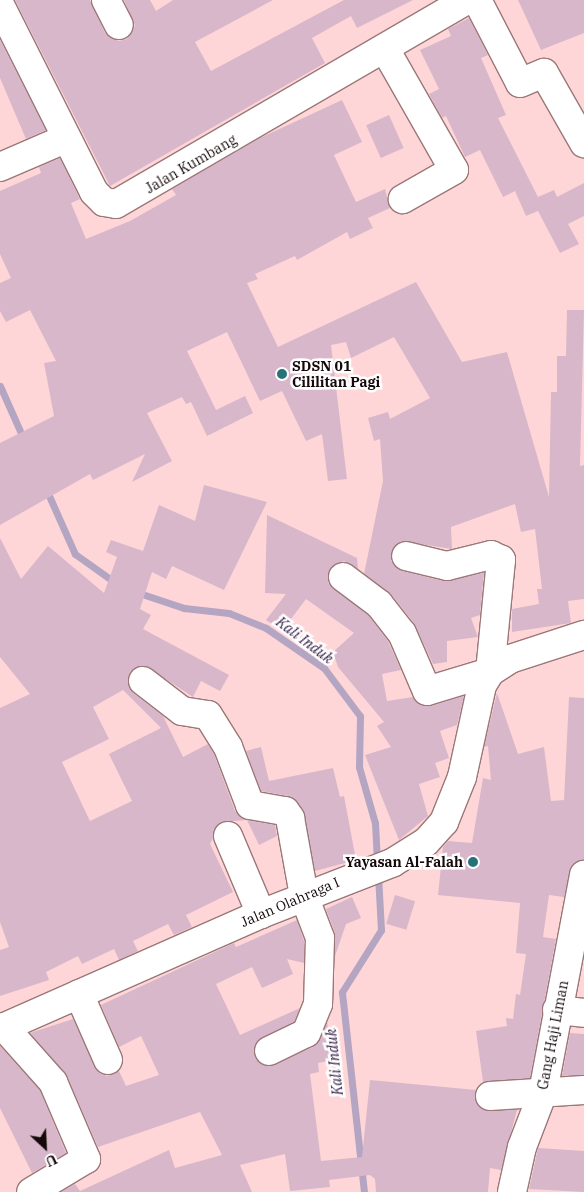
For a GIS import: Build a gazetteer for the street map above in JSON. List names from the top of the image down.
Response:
{
  "streets": {
    "street": ["Jalan Kumbang", "Jalan Olahraga I", "Gang Haji Liman"]
  },
  "water": ["Kali Induk"],
  "places": ["SDSN 01 Cililitan Pagi", "Yayasan Al-Falah"],
  "north": "bottom right"
}
